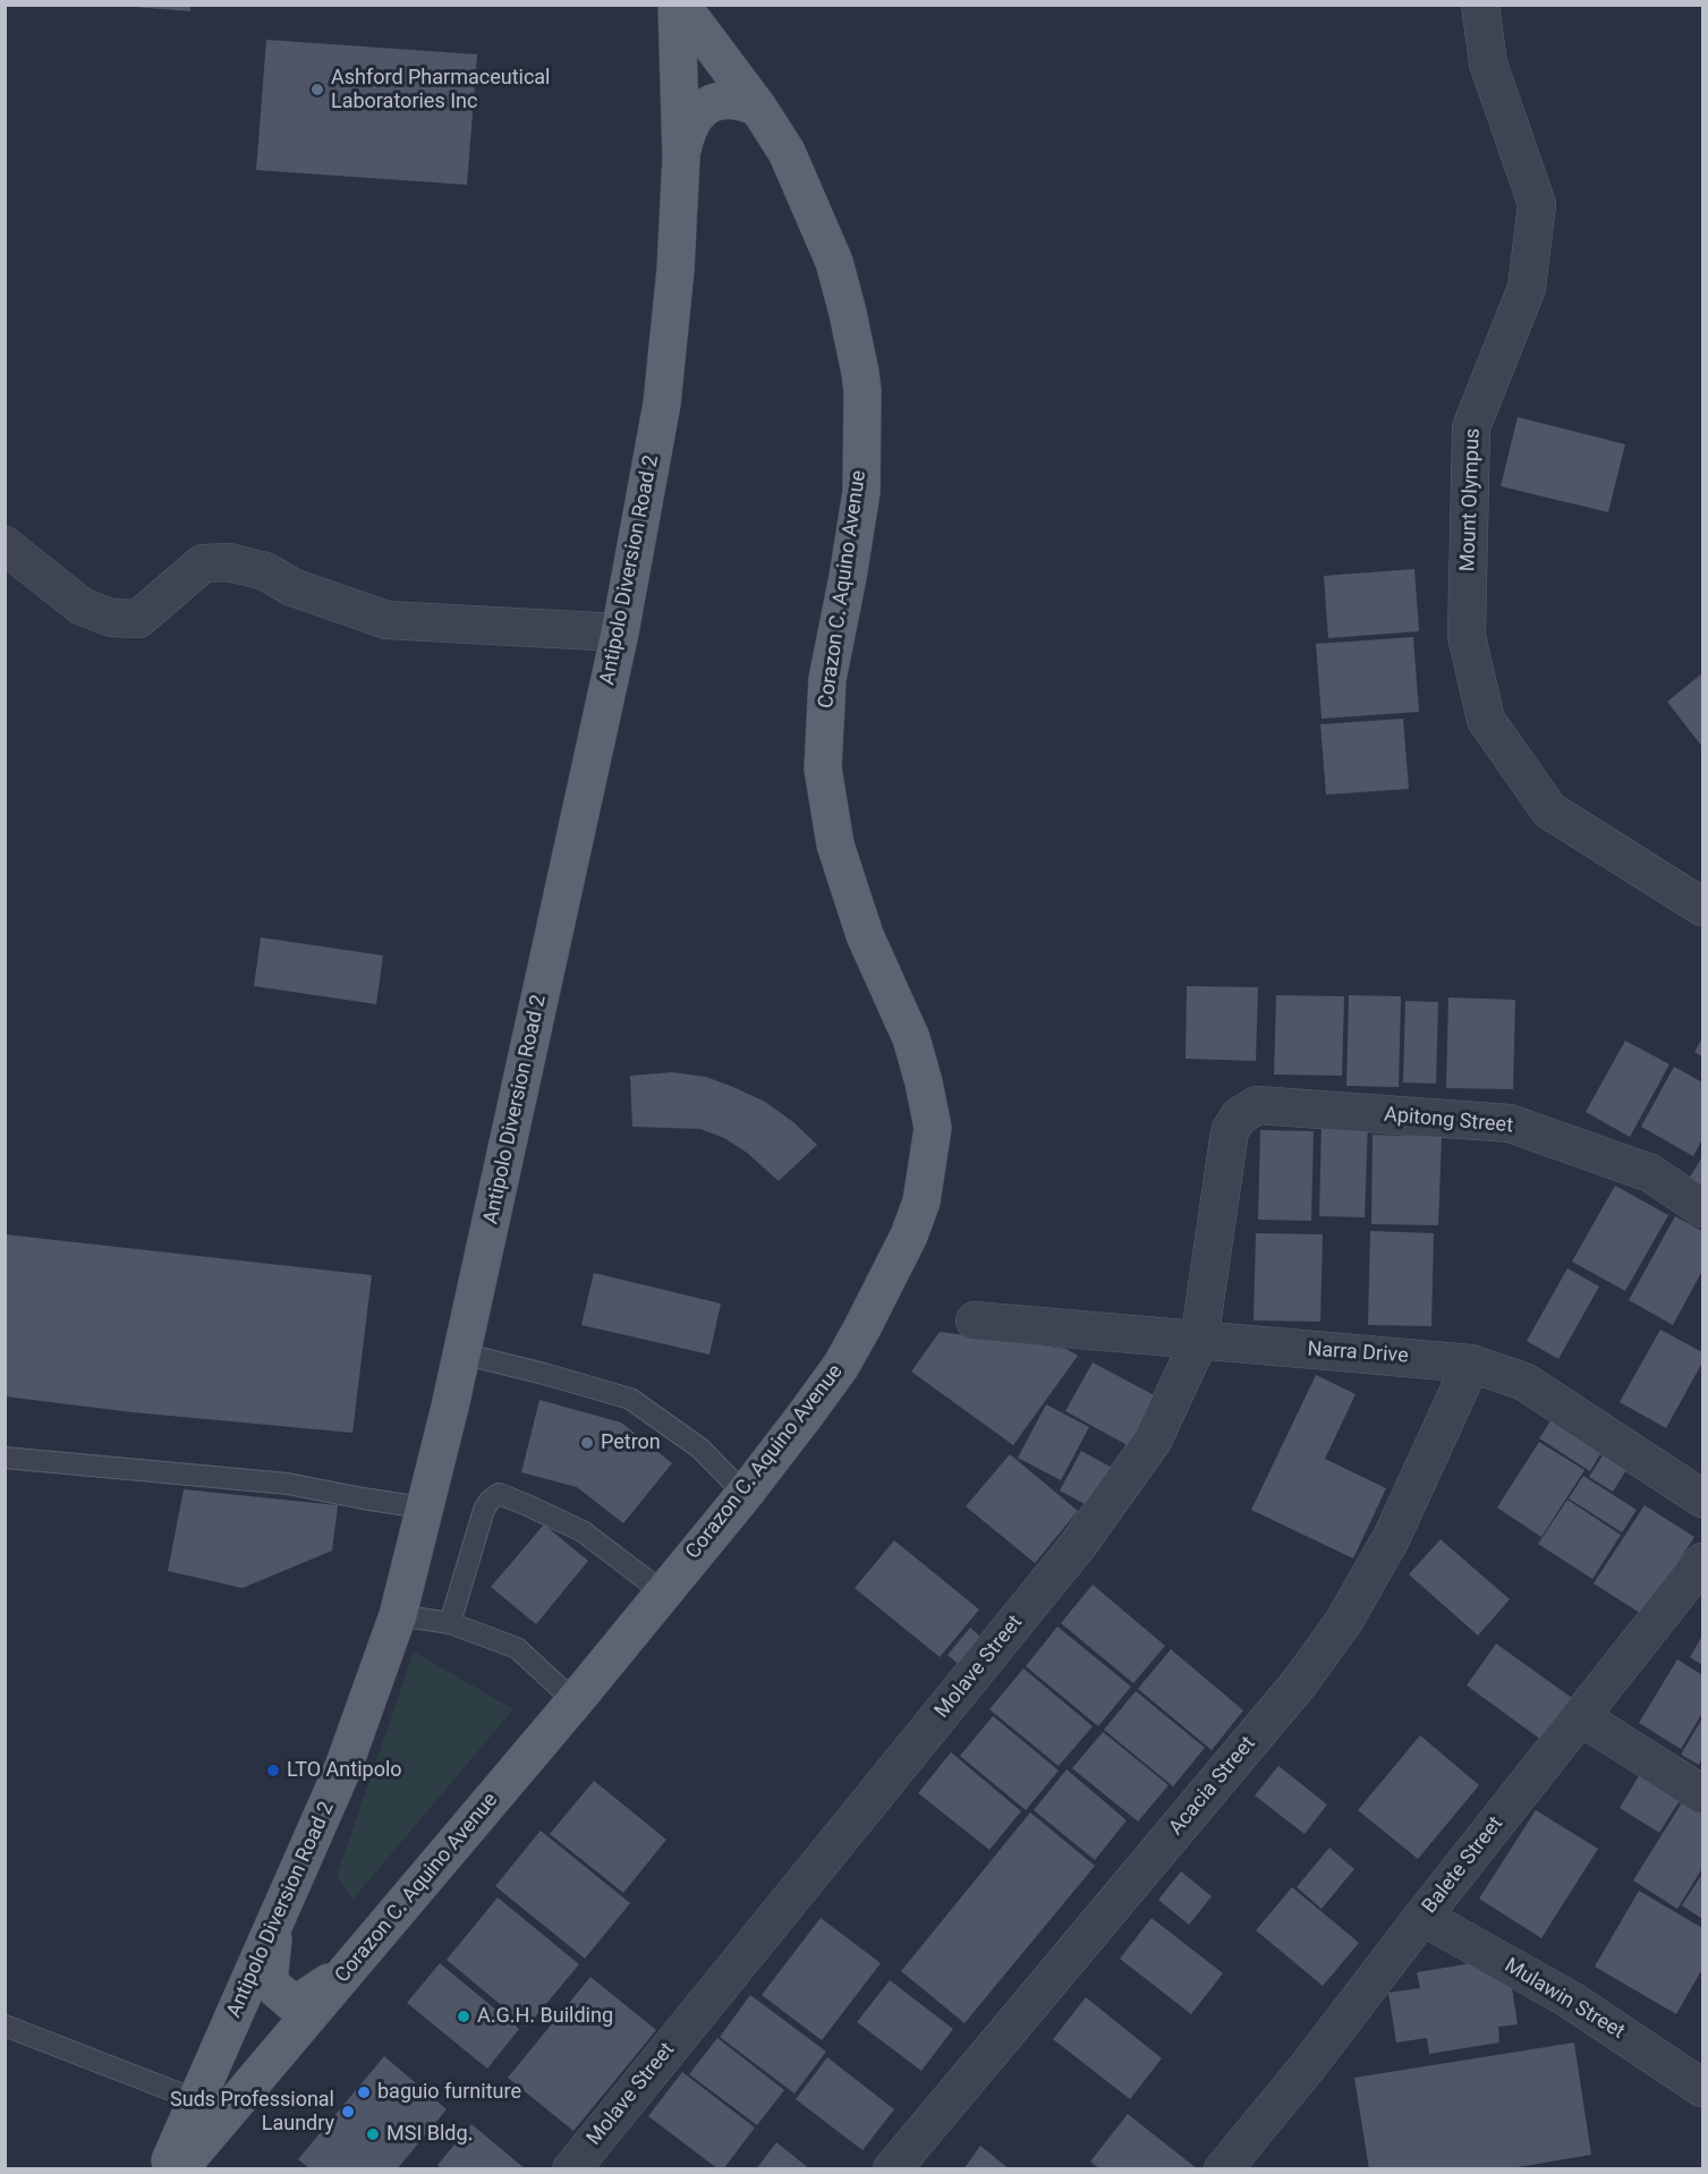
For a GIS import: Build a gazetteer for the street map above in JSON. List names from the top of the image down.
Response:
{
  "streets": {
    "main road": ["Antipolo Diversion Road 2", "Corazon C. Aquino Avenue"],
    "street": [
      "Mount Olympus",
      "Apitong Street",
      "Narra Drive",
      "Molave Street",
      "Acacia Street",
      "Balete Street",
      "Mulawin Street"
    ]
  },
  "crossings": [
    ["Antipolo Diversion Road 2", "Corazon C. Aquino Avenue"],
    ["Apitong Street", "Molave Street"],
    ["Narra Drive", "Molave Street"],
    ["Narra Drive", "Acacia Street"],
    ["Balete Street", "Mulawin Street"]
  ],
  "places": [
    "Ashford Pharmaceutical Laboratories Inc",
    "Petron",
    "LTO Antipolo",
    "A.G.H. Building",
    "baguio furniture",
    "Suds Professional Laundry",
    "MSI Bldg."
  ]
}
